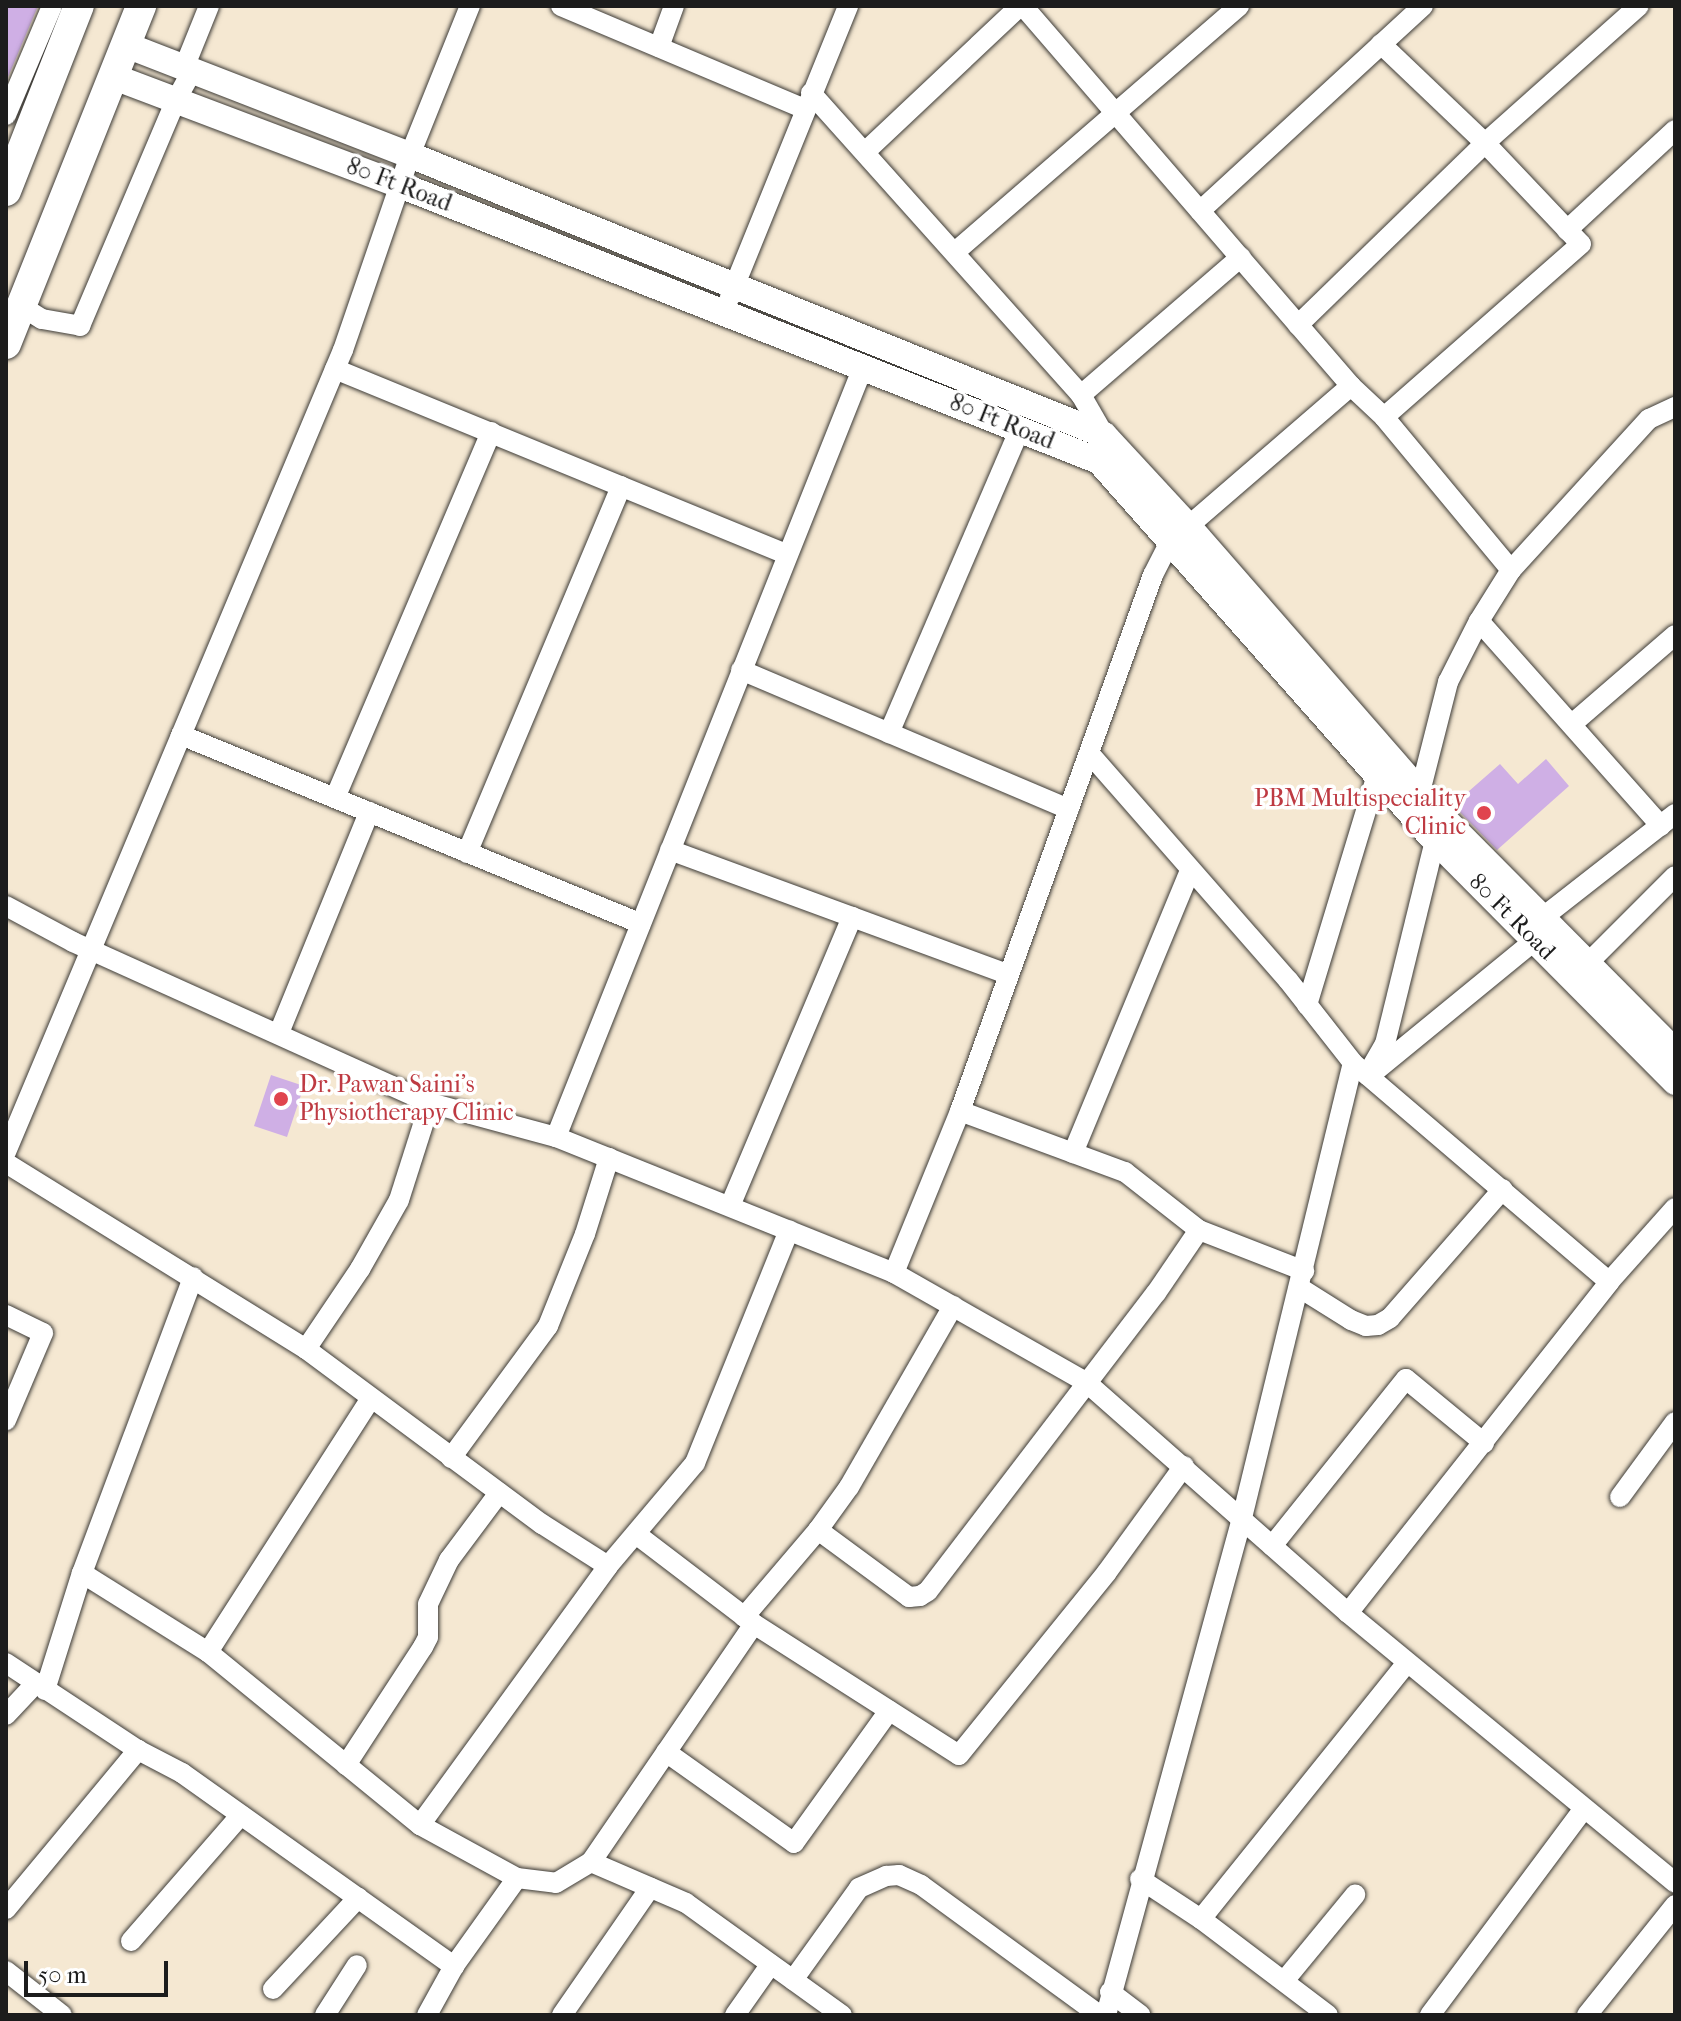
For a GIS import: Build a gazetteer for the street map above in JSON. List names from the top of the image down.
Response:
{
  "streets": {
    "main road": ["80 Ft Road"]
  },
  "places": ["PBM Multispeciality Clinic", "Dr. Pawan Saini's Physiotherapy Clinic"],
  "scale_bar": "50 m"
}
